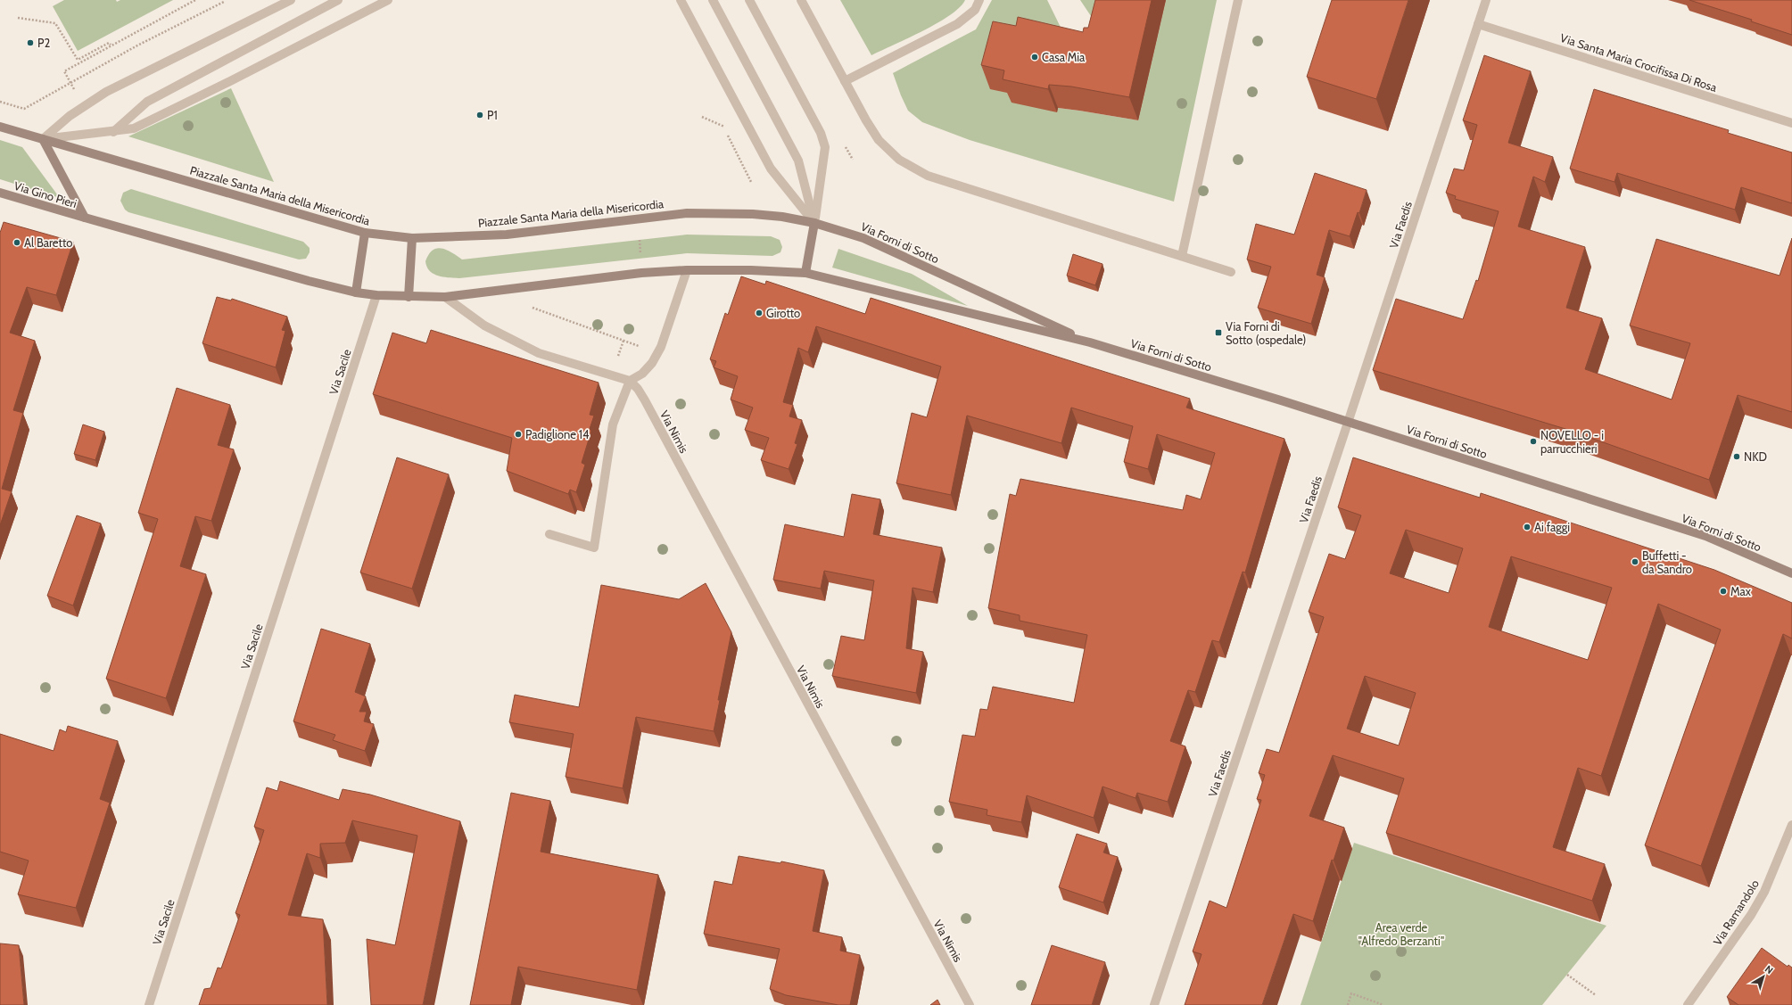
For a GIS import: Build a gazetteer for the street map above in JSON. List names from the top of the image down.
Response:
{
  "streets": {
    "main road": ["Via Gino Pieri", "Piazzale Santa Maria della Misericordia", "Via Forni di Sotto"],
    "street": [
      "Via Santa Maria Crocifissa Di Rosa",
      "Via Faedis",
      "Via Sacile",
      "Via Nimis",
      "Via Ramandolo"
    ]
  },
  "crossings": [
    ["Via Santa Maria Crocifissa Di Rosa", "Via Faedis"],
    ["Piazzale Santa Maria della Misericordia", "Via Forni di Sotto"],
    ["Via Faedis", "Via Forni di Sotto"]
  ],
  "parks": ["Area verde \"Alfredo Berzanti\""],
  "places": {
    "other": [
      "P2",
      "Casa Mia",
      "P1",
      "Al Baretto",
      "Girotto",
      "Padiglione 14",
      "NOVELLO - i parrucchieri",
      "NKD",
      "Ai faggi",
      "Buffetti - da Sandro",
      "Max"
    ],
    "transit": ["Via Forni di Sotto (ospedale)"]
  },
  "north": "top right"
}
